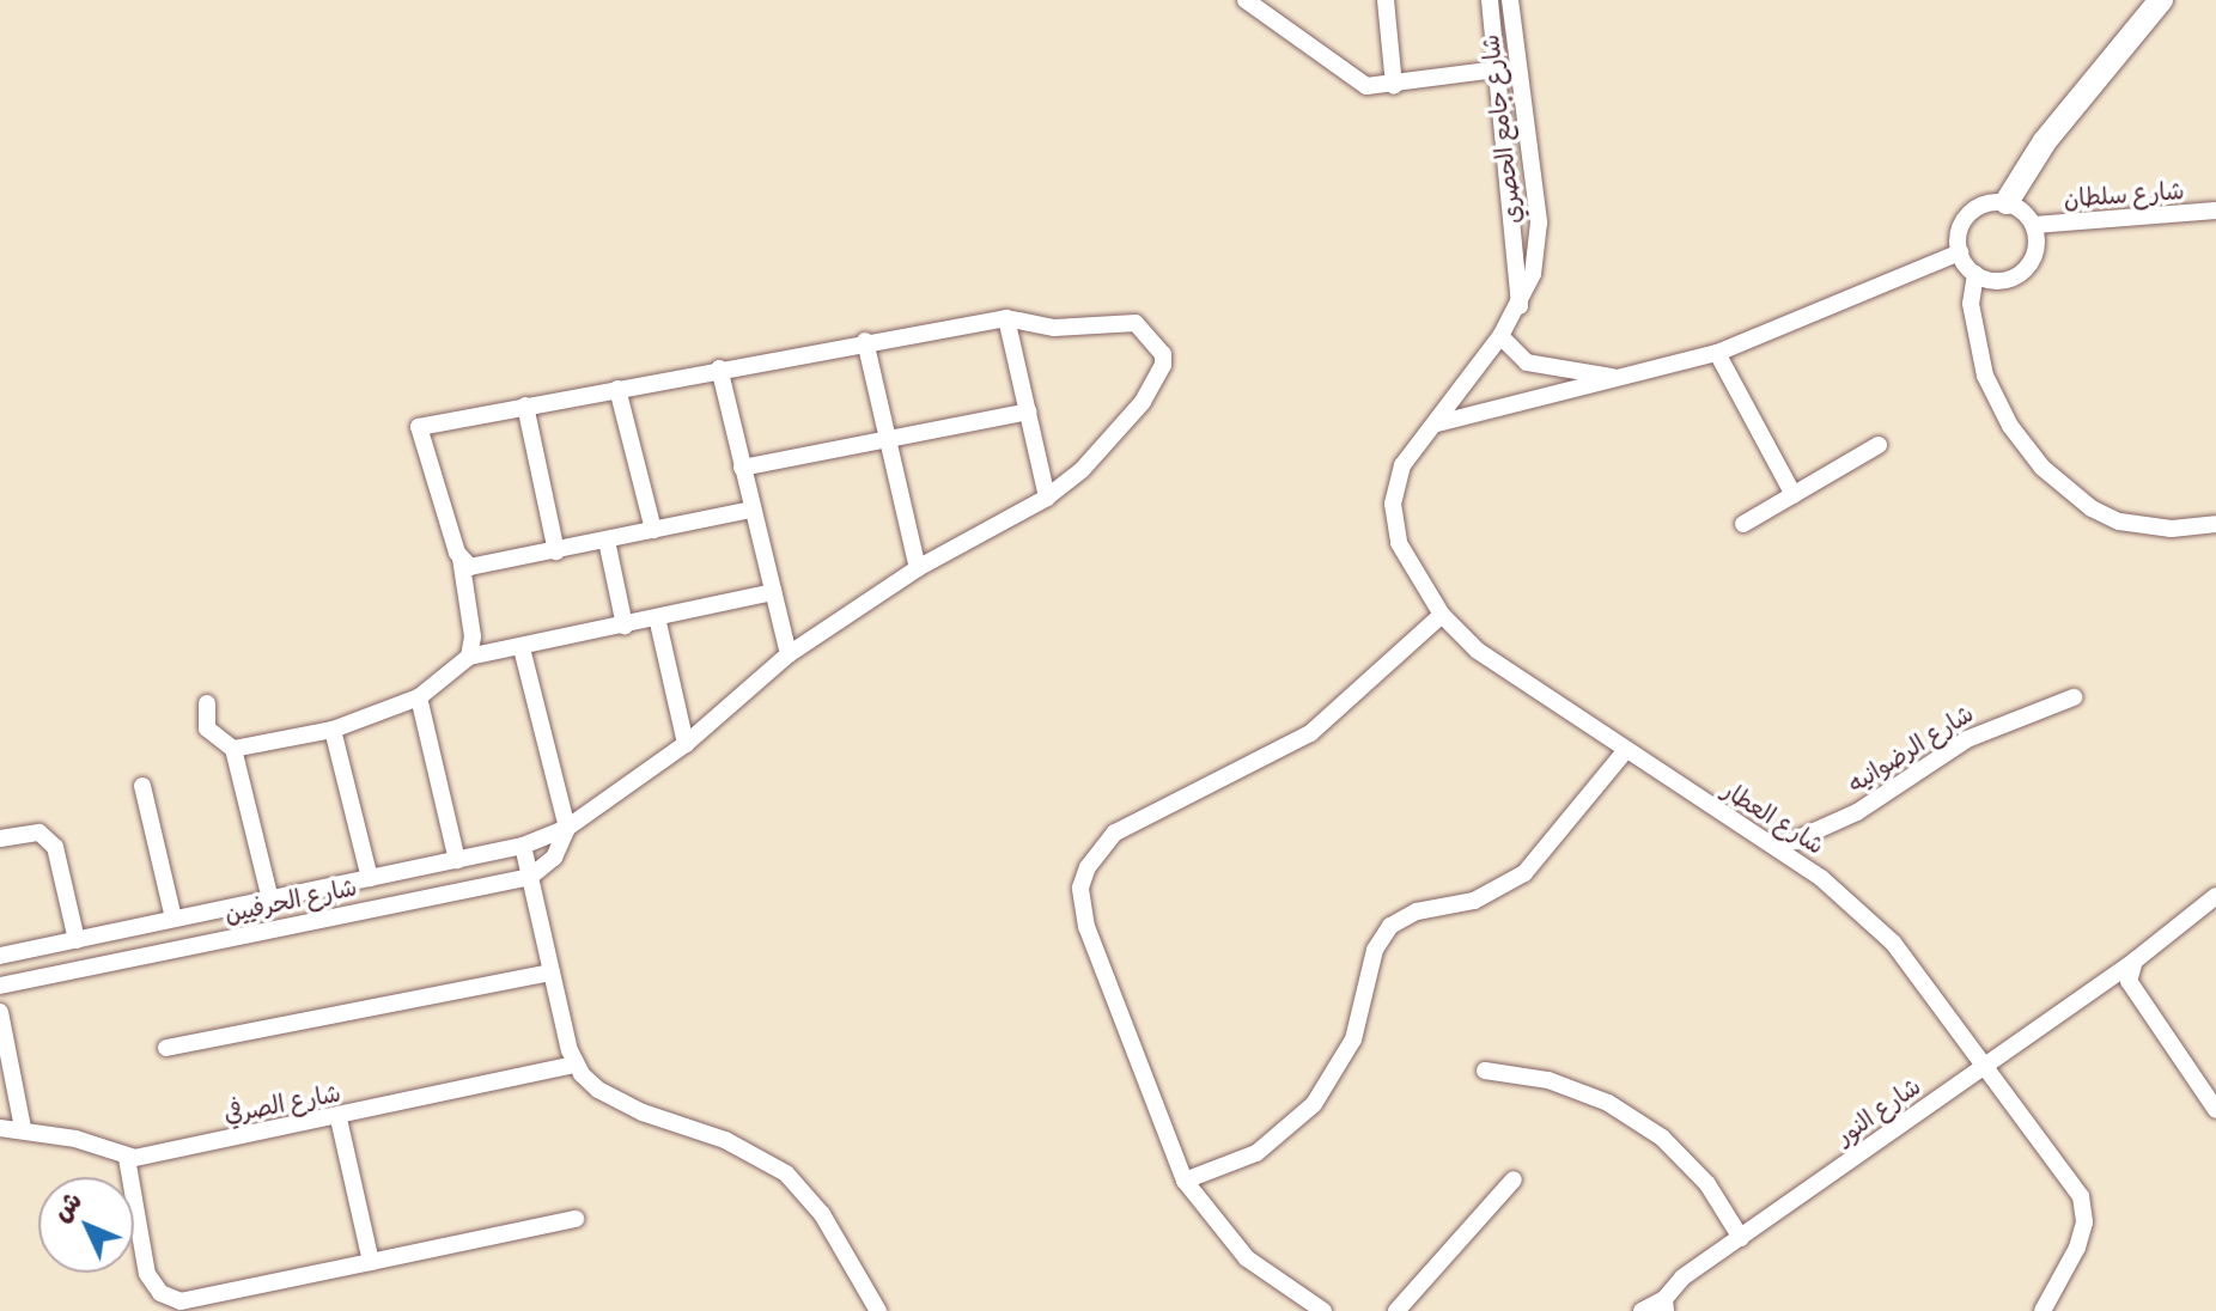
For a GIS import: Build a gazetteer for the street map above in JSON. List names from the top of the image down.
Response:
{
  "streets": {
    "street": [
      "شارع جامع الحصري",
      "شارع سلطان",
      "شارع الرضوانيه",
      "شارع العطار",
      "شارع الحرفيين",
      "شارع الصرفي",
      "شارع النور"
    ]
  },
  "crossings": [
    ["شارع جامع الحصري", "شارع العطار"],
    ["شارع الرضوانيه", "شارع العطار"],
    ["شارع العطار", "شارع النور"]
  ],
  "north": "top left"
}
